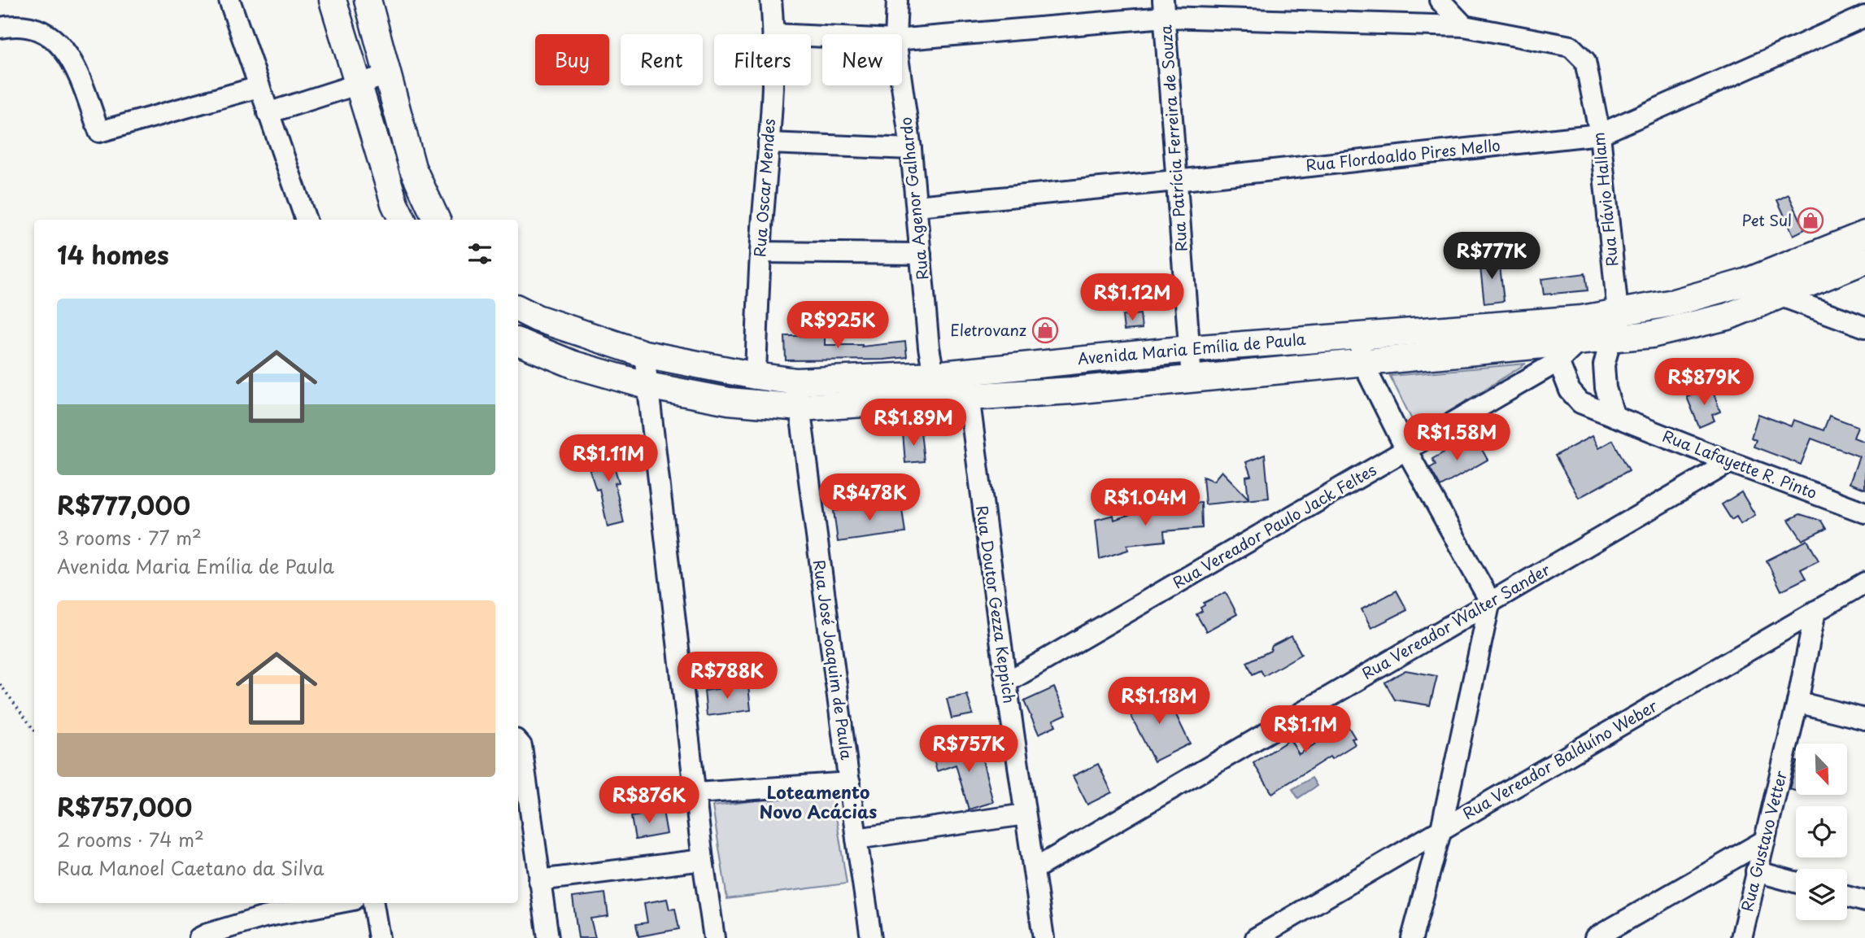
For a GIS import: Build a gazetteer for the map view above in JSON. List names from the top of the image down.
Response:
{
  "streets": {
    "main road": ["Avenida Maria Emília de Paula"],
    "street": [
      "Rua Patrícia Ferreira de Souza",
      "Rua Flordoaldo Pires Mello",
      "Rua Oscar Mendes",
      "Rua Agenor Galhardo",
      "Rua Flávio Hallam",
      "Rua Lafayette R. Pinto",
      "Rua Vereador Paulo Jack Feltes",
      "Rua Doutor Gezza Keppich",
      "Rua Vereador Walter Sander",
      "Rua José Joaquim de Paula",
      "Rua Vereador Balduíno Weber",
      "Rua Gustavo Vetter"
    ]
  },
  "crossings": [
    ["Rua Patrícia Ferreira de Souza", "Rua Flordoaldo Pires Mello"],
    ["Rua Patrícia Ferreira de Souza", "Avenida Maria Emília de Paula"],
    ["Rua Flordoaldo Pires Mello", "Rua Agenor Galhardo"],
    ["Rua Flordoaldo Pires Mello", "Rua Flávio Hallam"],
    ["Rua Oscar Mendes", "Avenida Maria Emília de Paula"],
    ["Rua Agenor Galhardo", "Avenida Maria Emília de Paula"],
    ["Rua Flávio Hallam", "Avenida Maria Emília de Paula"],
    ["Avenida Maria Emília de Paula", "Rua Vereador Paulo Jack Feltes"],
    ["Avenida Maria Emília de Paula", "Rua Doutor Gezza Keppich"],
    ["Avenida Maria Emília de Paula", "Rua José Joaquim de Paula"],
    ["Rua Lafayette R. Pinto", "Rua Vereador Paulo Jack Feltes"],
    ["Rua Lafayette R. Pinto", "Rua Vereador Walter Sander"],
    ["Rua Vereador Paulo Jack Feltes", "Rua Doutor Gezza Keppich"],
    ["Rua Doutor Gezza Keppich", "Rua Vereador Walter Sander"],
    ["Rua Vereador Balduíno Weber", "Rua Gustavo Vetter"]
  ],
  "districts": ["Loteamento Novo Acácias"],
  "places": {
    "shop": ["Pet Sul", "Eletrovanz"]
  },
  "north": "bottom right",
  "page": {
    "chip": [
      "Buy",
      "Rent",
      "Filters",
      "New"
    ],
    "heading": "14 homes",
    "price": [
      "R$777K",
      "R$1.12M",
      "R$925K",
      "R$879K",
      "R$1.89M",
      "R$1.58M",
      "R$1.11M",
      "R$478K",
      "R$1.04M",
      "R$788K",
      "R$1.18M",
      "R$1.1M",
      "R$757K",
      "R$876K"
    ],
    "list": [
      {
        "name": "R$777,000",
        "note": "3 rooms · 77 m² · Avenida Maria Emília de Paula"
      },
      {
        "name": "R$757,000",
        "note": "2 rooms · 74 m² · Rua Manoel Caetano da Silva"
      }
    ]
  }
}
